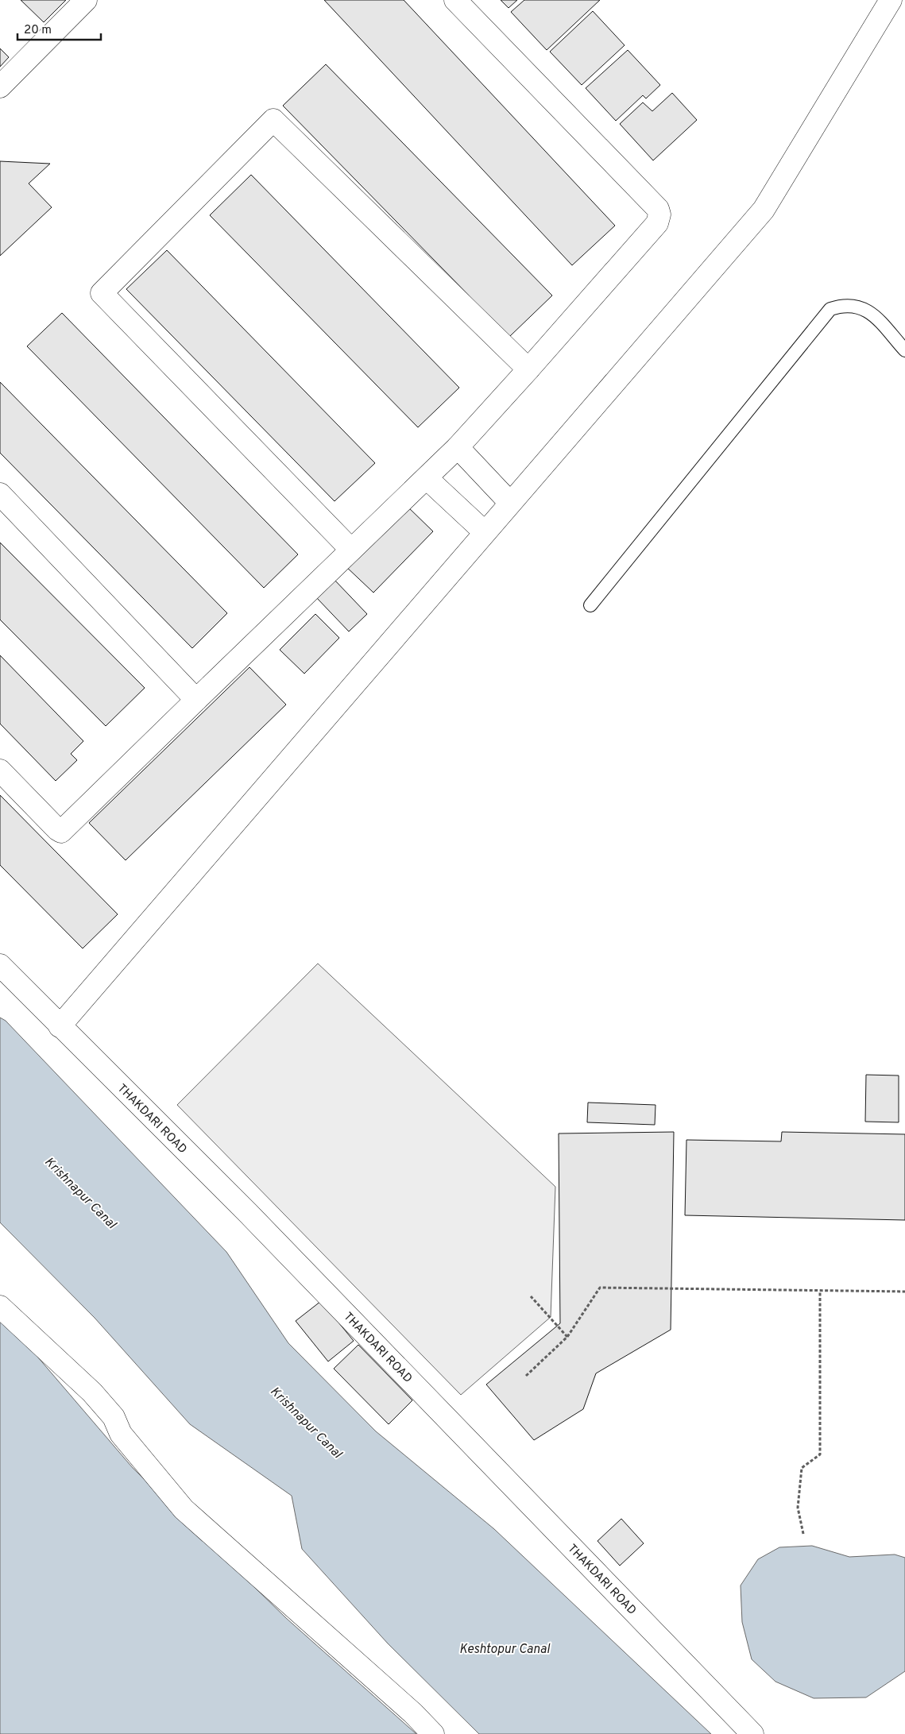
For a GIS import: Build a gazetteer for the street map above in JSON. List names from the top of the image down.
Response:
{
  "streets": {
    "street": ["THAKDARI ROAD"]
  },
  "water": ["Krishnapur Canal", "Keshtopur Canal"],
  "scale_bar": "20 m"
}
